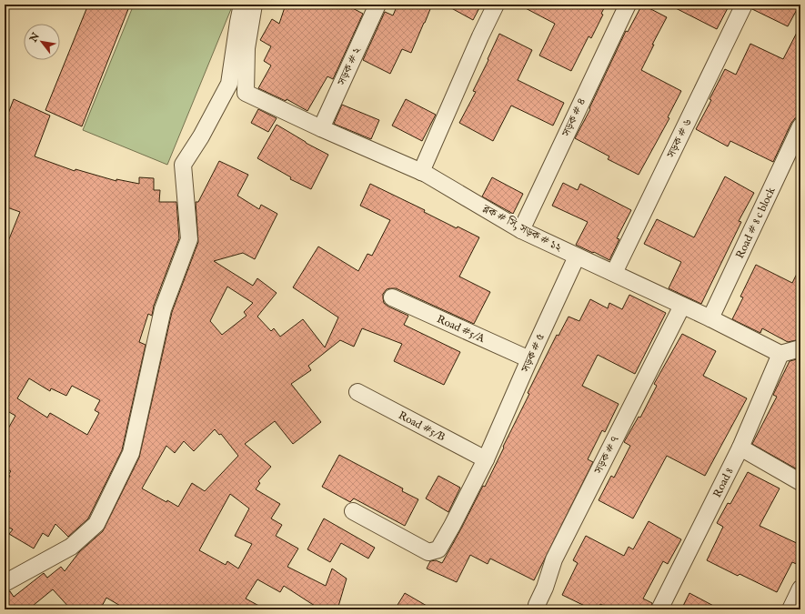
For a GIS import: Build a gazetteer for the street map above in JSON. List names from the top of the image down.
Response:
{
  "streets": {
    "street": [
      "সড়ক # ২",
      "সড়ক # ৪",
      "সড়ক # ৬",
      "Road # 8 c block",
      "ব্লক # সি, সড়ক # ১২",
      "Road #5/A",
      "সড়ক # ৫",
      "Road #5/B",
      "সড়ক # ৭",
      "Road 8"
    ]
  },
  "crossings": [
    ["সড়ক # ২", "ব্লক # সি, সড়ক # ১২"],
    ["সড়ক # ৪", "ব্লক # সি, সড়ক # ১২"],
    ["সড়ক # ৬", "ব্লক # সি, সড়ক # ১২"],
    ["Road # 8 c block", "ব্লক # সি, সড়ক # ১২"],
    ["ব্লক # সি, সড়ক # ১২", "সড়ক # ৫"],
    ["ব্লক # সি, সড়ক # ১২", "সড়ক # ৭"],
    ["ব্লক # সি, সড়ক # ১২", "Road 8"],
    ["Road #5/A", "সড়ক # ৫"],
    ["সড়ক # ৫", "Road #5/B"]
  ],
  "north": "top left"
}
